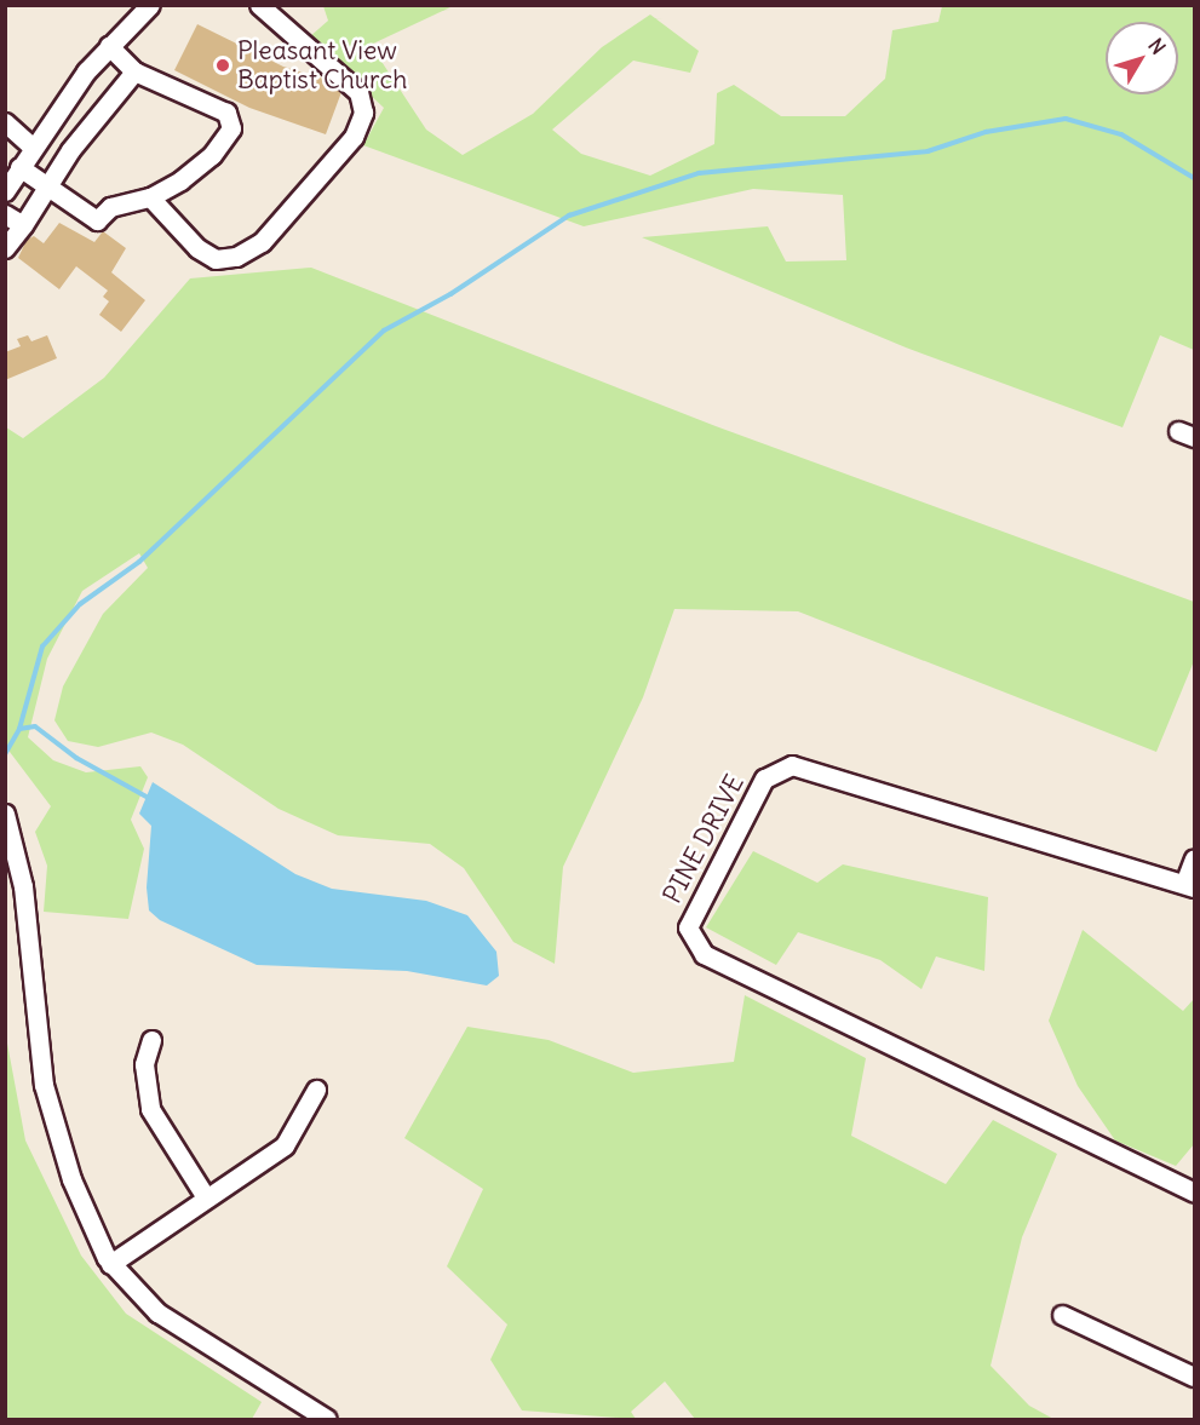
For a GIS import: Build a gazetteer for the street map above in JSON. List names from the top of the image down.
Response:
{
  "streets": {
    "street": ["PINE DRIVE"]
  },
  "places": ["Pleasant View Baptist Church"],
  "north": "top right"
}
